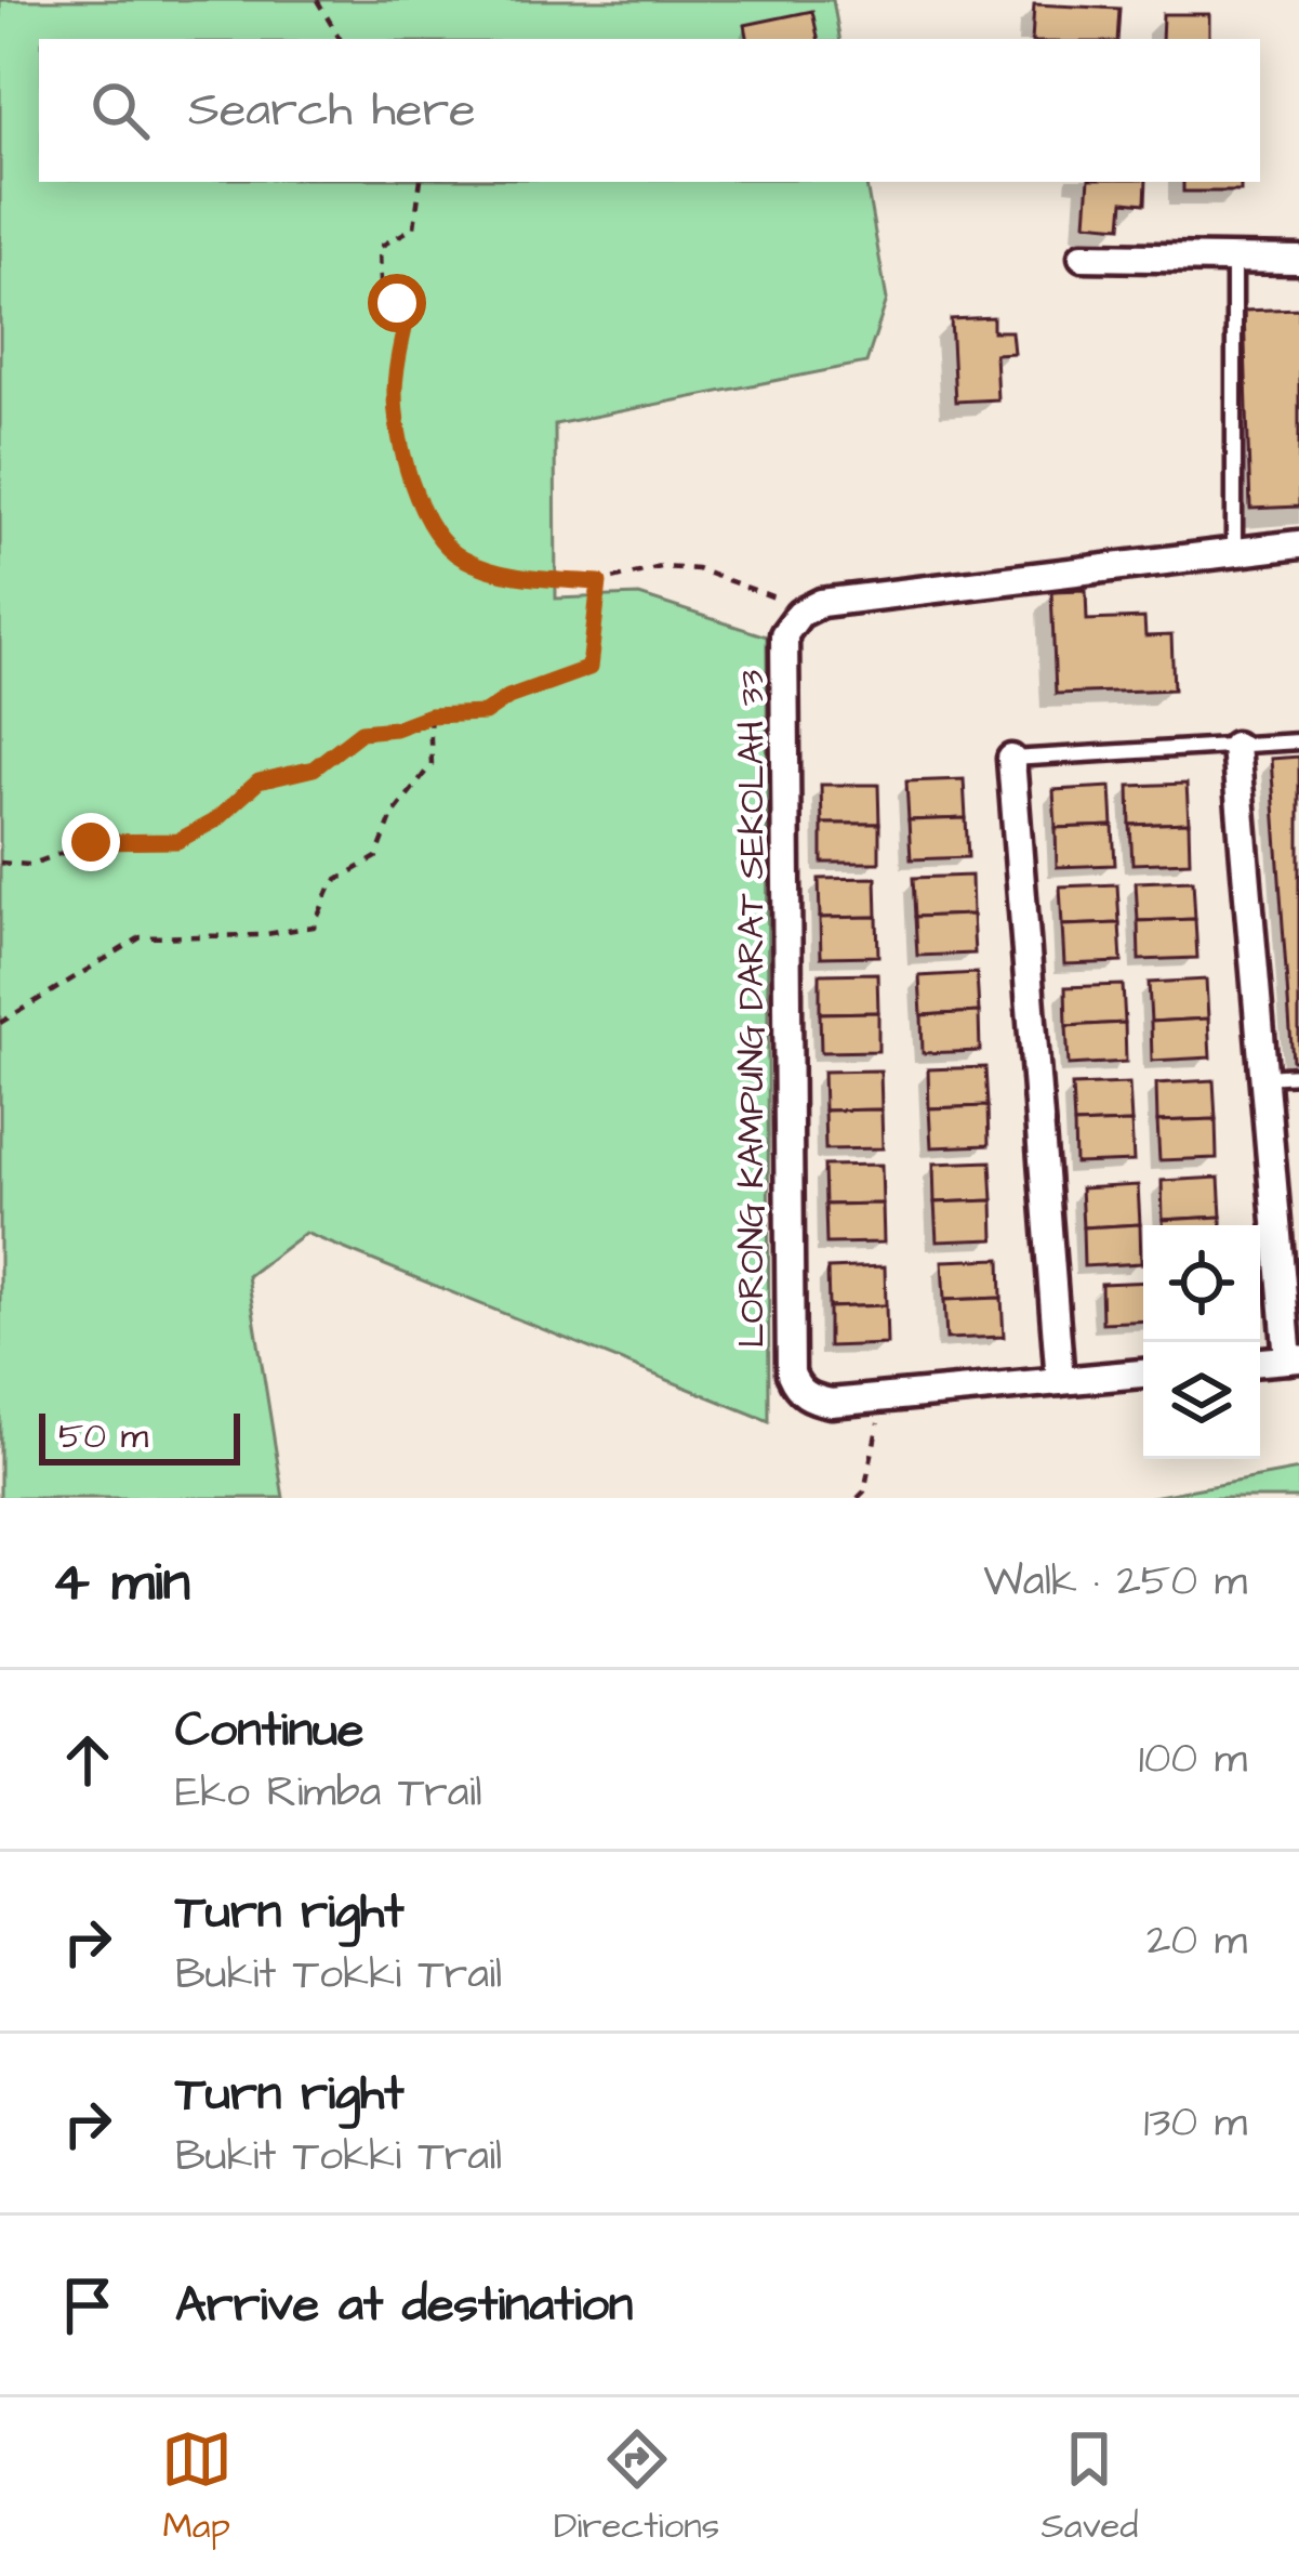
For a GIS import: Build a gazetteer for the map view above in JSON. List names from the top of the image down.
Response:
{
  "streets": {
    "street": ["LORONG KAMPUNG DARAT SEKOLAH 33"]
  },
  "scale_bar": "50 m",
  "page": {
    "search": "Search here",
    "scale": "50 m",
    "heading": ["4 min", "Walk · 250 m"],
    "list": [
      ["Continue", "Eko Rimba Trail", "100 m"],
      ["Turn right", "Bukit Tokki Trail", "20 m"],
      ["Turn right", "Bukit Tokki Trail", "130 m"],
      "Arrive at destination"
    ],
    "nav": ["Map", "Directions", "Saved"]
  }
}
